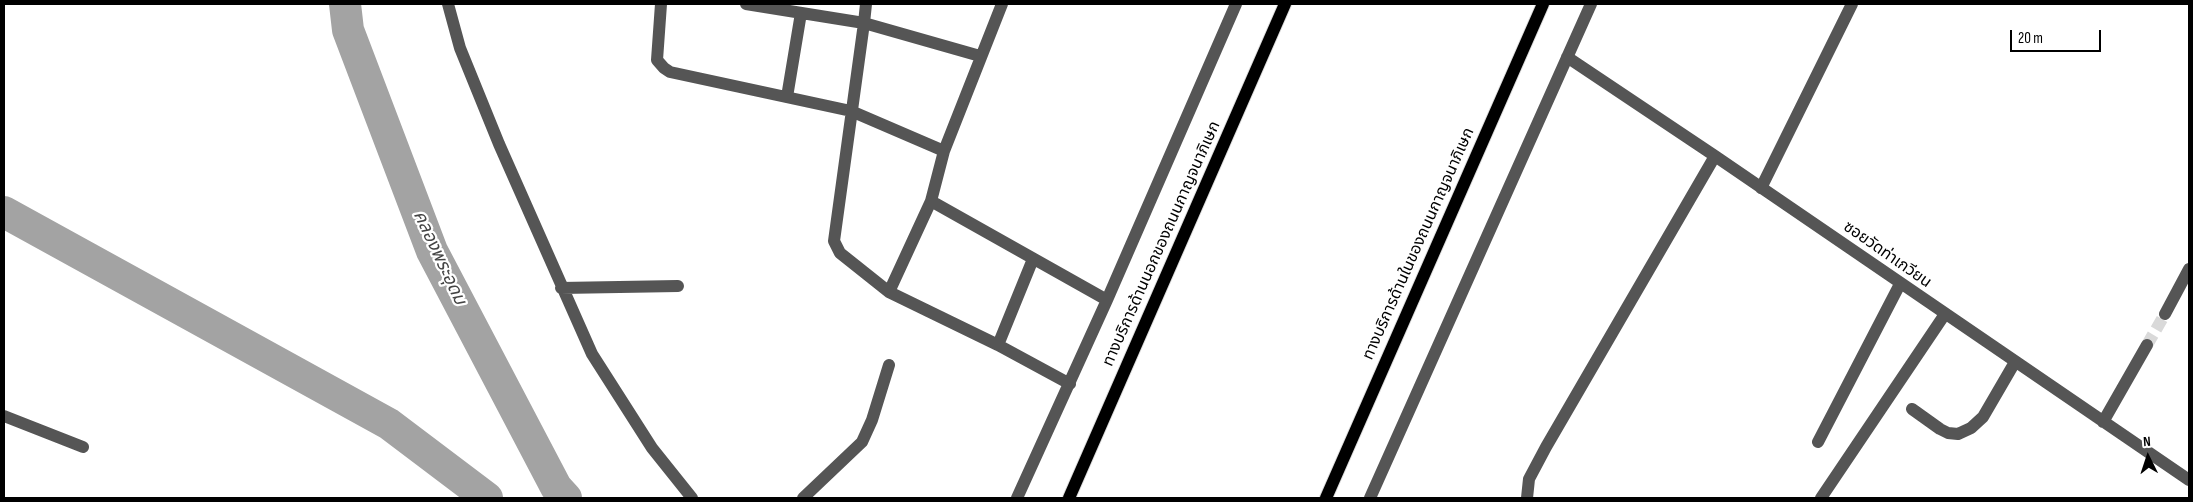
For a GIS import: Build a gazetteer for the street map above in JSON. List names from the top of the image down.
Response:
{
  "streets": {
    "main road": ["ทางบริการด้านนอกของถนนกาญจนาภิเษก", "ทางบริการด้านในของถนนกาญจนาภิเษก"],
    "street": ["ซอยวัดท่าเกวียน"]
  },
  "water": ["คลองพระอุดม"],
  "scale_bar": "20 m",
  "north": "top"
}
